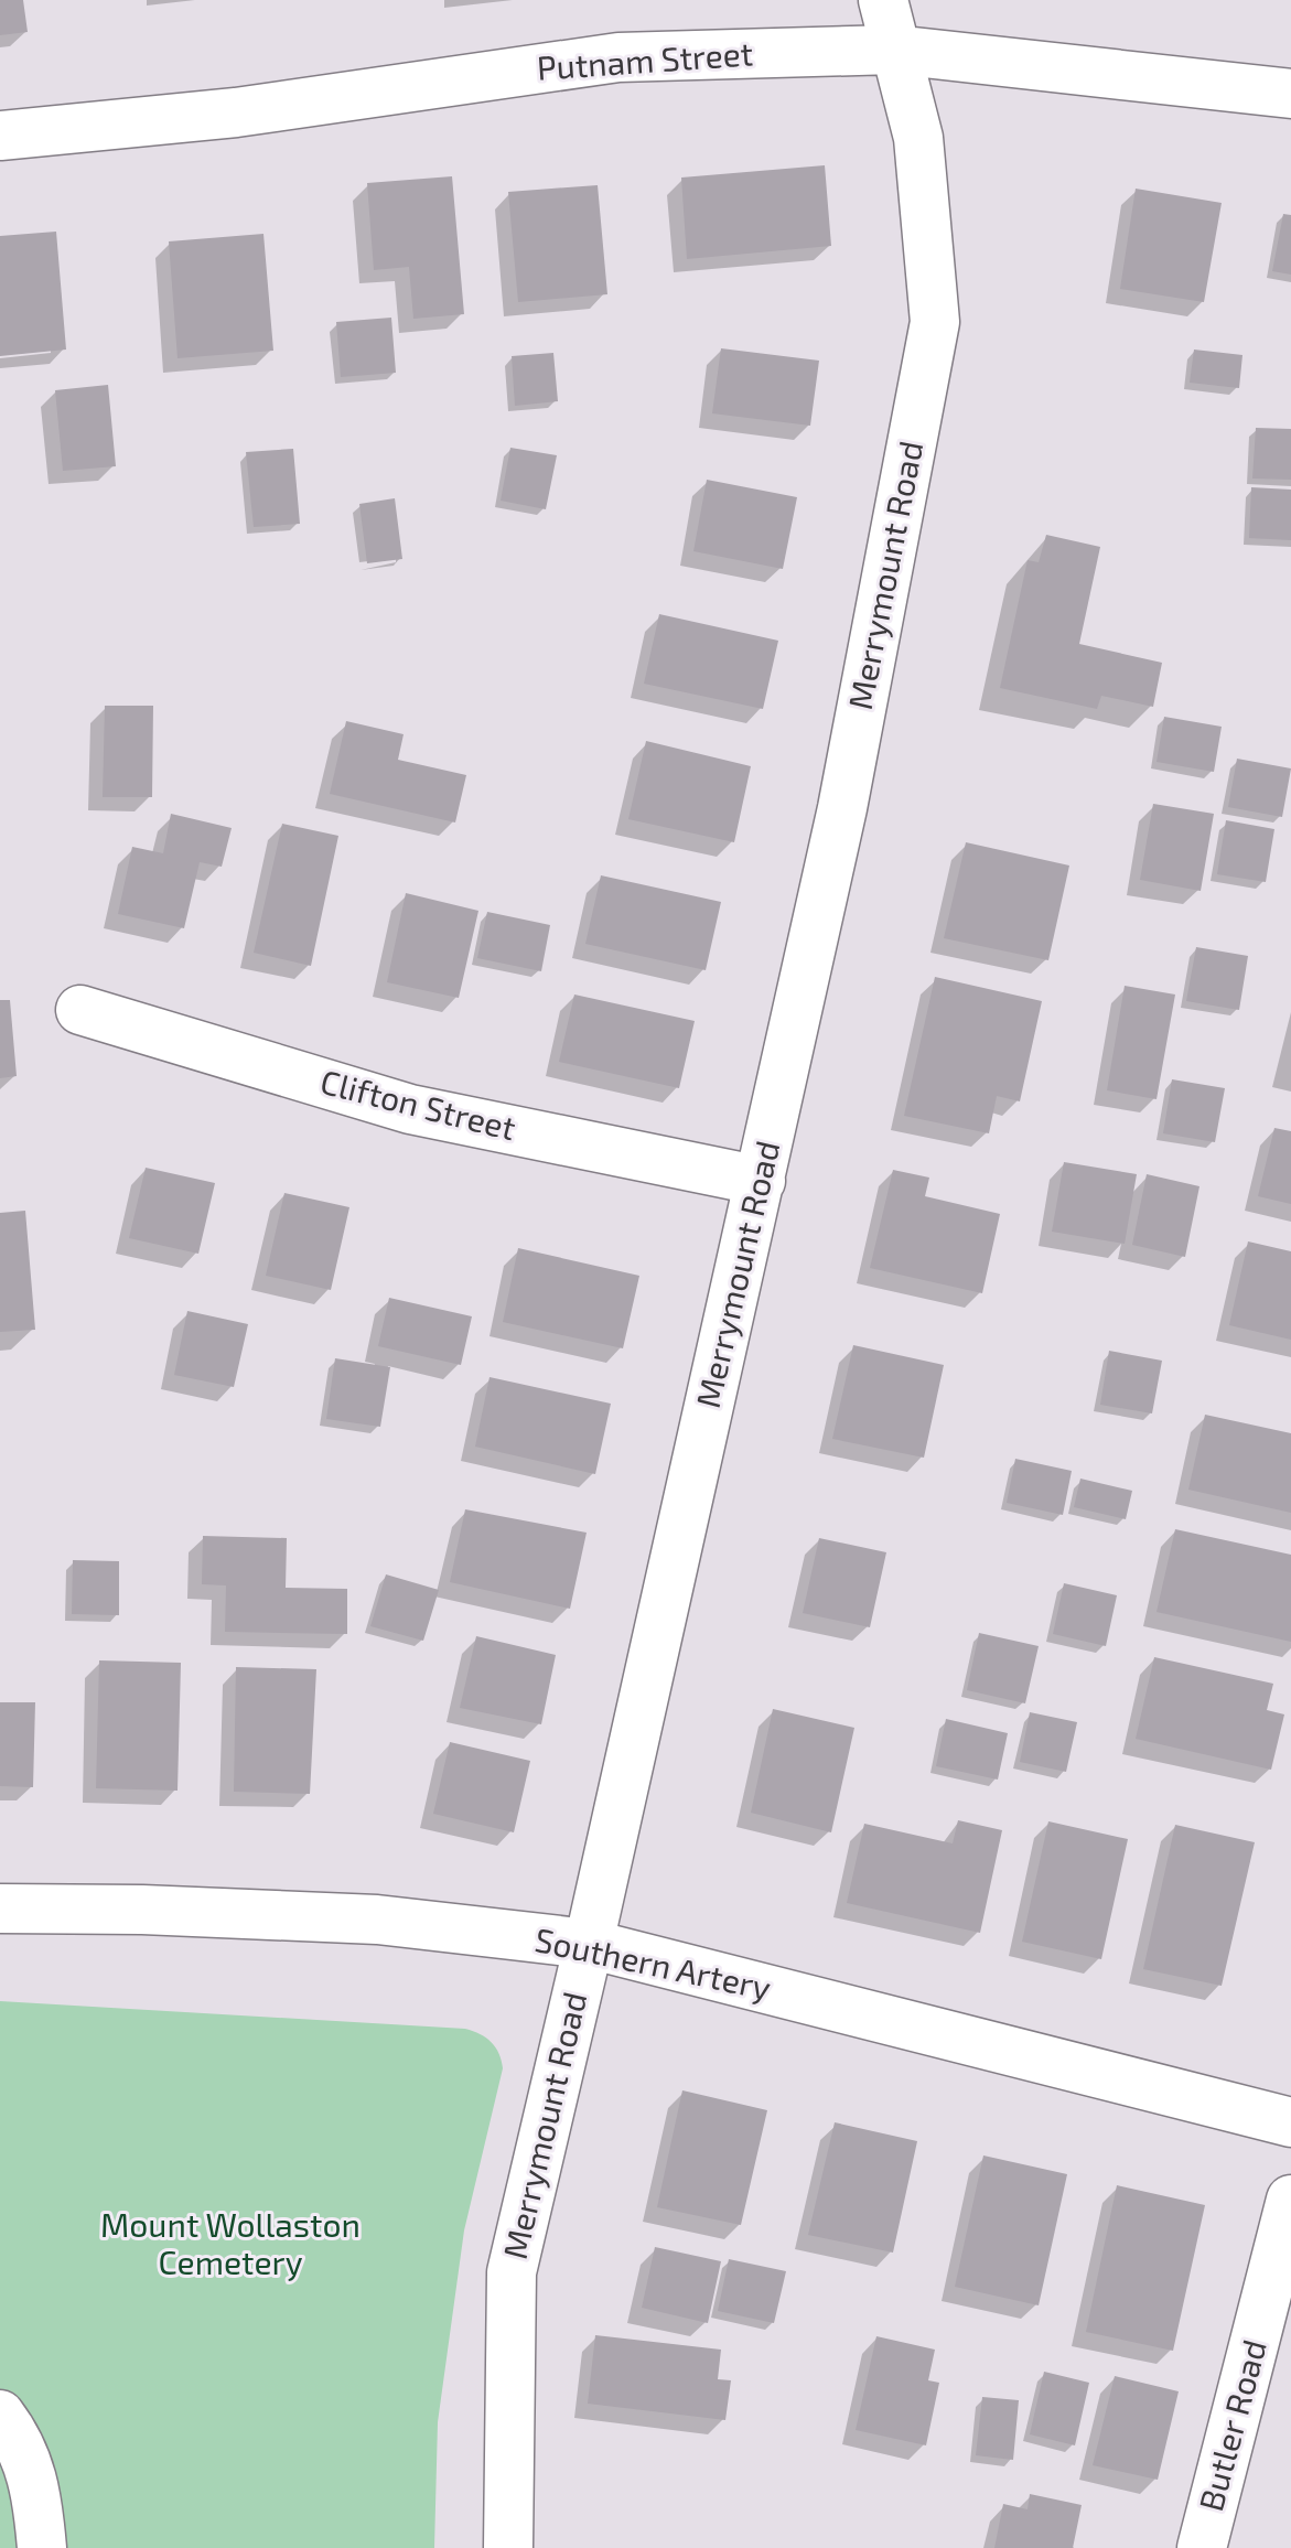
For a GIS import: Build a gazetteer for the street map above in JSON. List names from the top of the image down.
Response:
{
  "streets": {
    "street": [
      "Putnam Street",
      "Merrymount Road",
      "Clifton Street",
      "Southern Artery",
      "Butler Road"
    ]
  },
  "crossings": [
    ["Putnam Street", "Merrymount Road"],
    ["Merrymount Road", "Clifton Street"],
    ["Merrymount Road", "Southern Artery"]
  ],
  "parks": ["Mount Wollaston Cemetery"]
}
